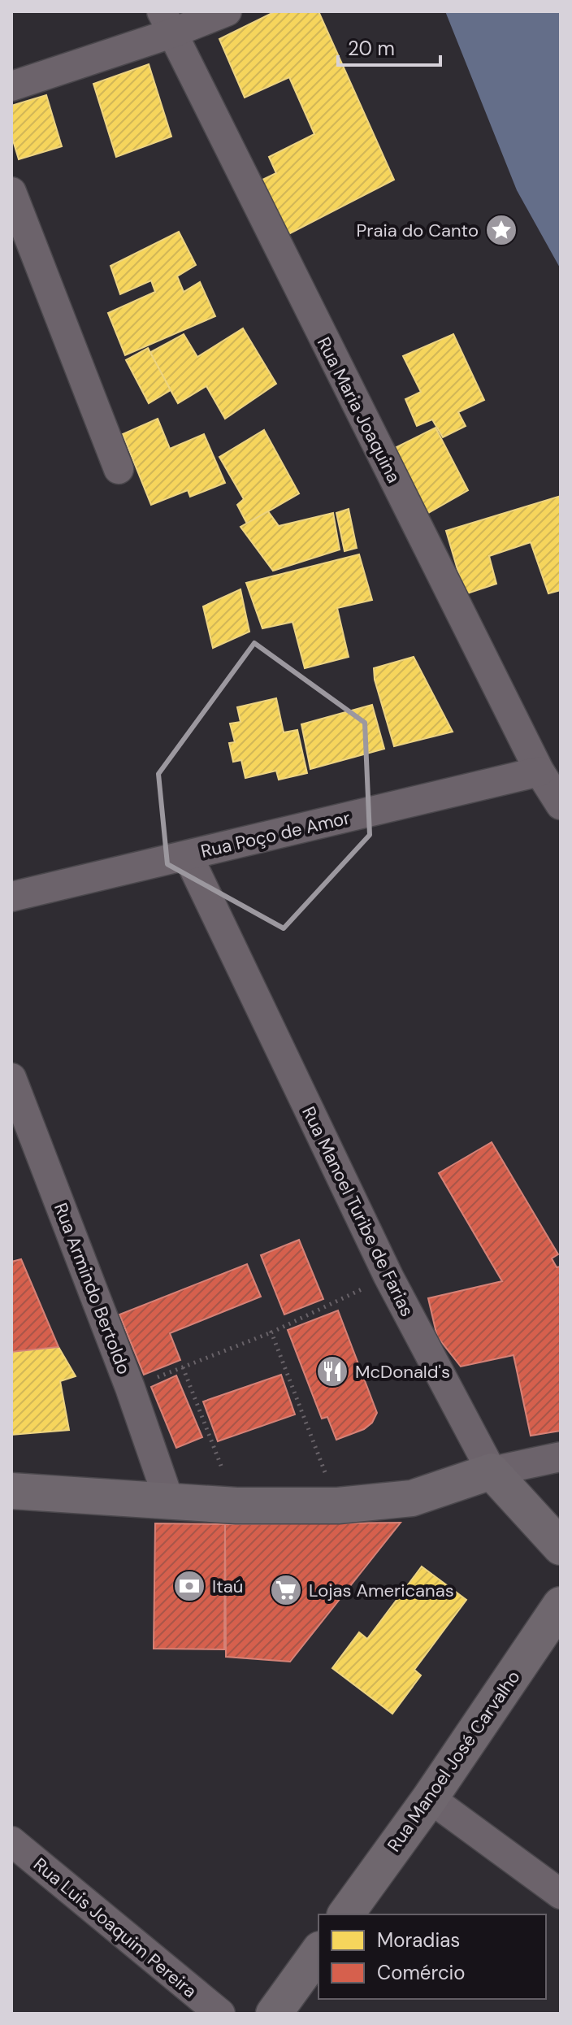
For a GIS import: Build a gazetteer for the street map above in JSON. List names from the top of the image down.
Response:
{
  "streets": {
    "street": [
      "Rua Maria Joaquina",
      "Rua Poço de Amor",
      "Rua Manoel Turibe de Farias",
      "Rua Armindo Bertoldo",
      "Rua Manoel José Carvalho",
      "Rua Luis Joaquim Pereira"
    ]
  },
  "crossings": [
    ["Rua Maria Joaquina", "Rua Poço de Amor"],
    ["Rua Poço de Amor", "Rua Manoel Turibe de Farias"]
  ],
  "places": {
    "place": ["Praia do Canto"],
    "restaurant": ["McDonald's"],
    "bank": ["Itaú"],
    "supermarket": ["Lojas Americanas"]
  },
  "legend": ["Moradias", "Comércio"],
  "scale_bar": "20 m"
}
